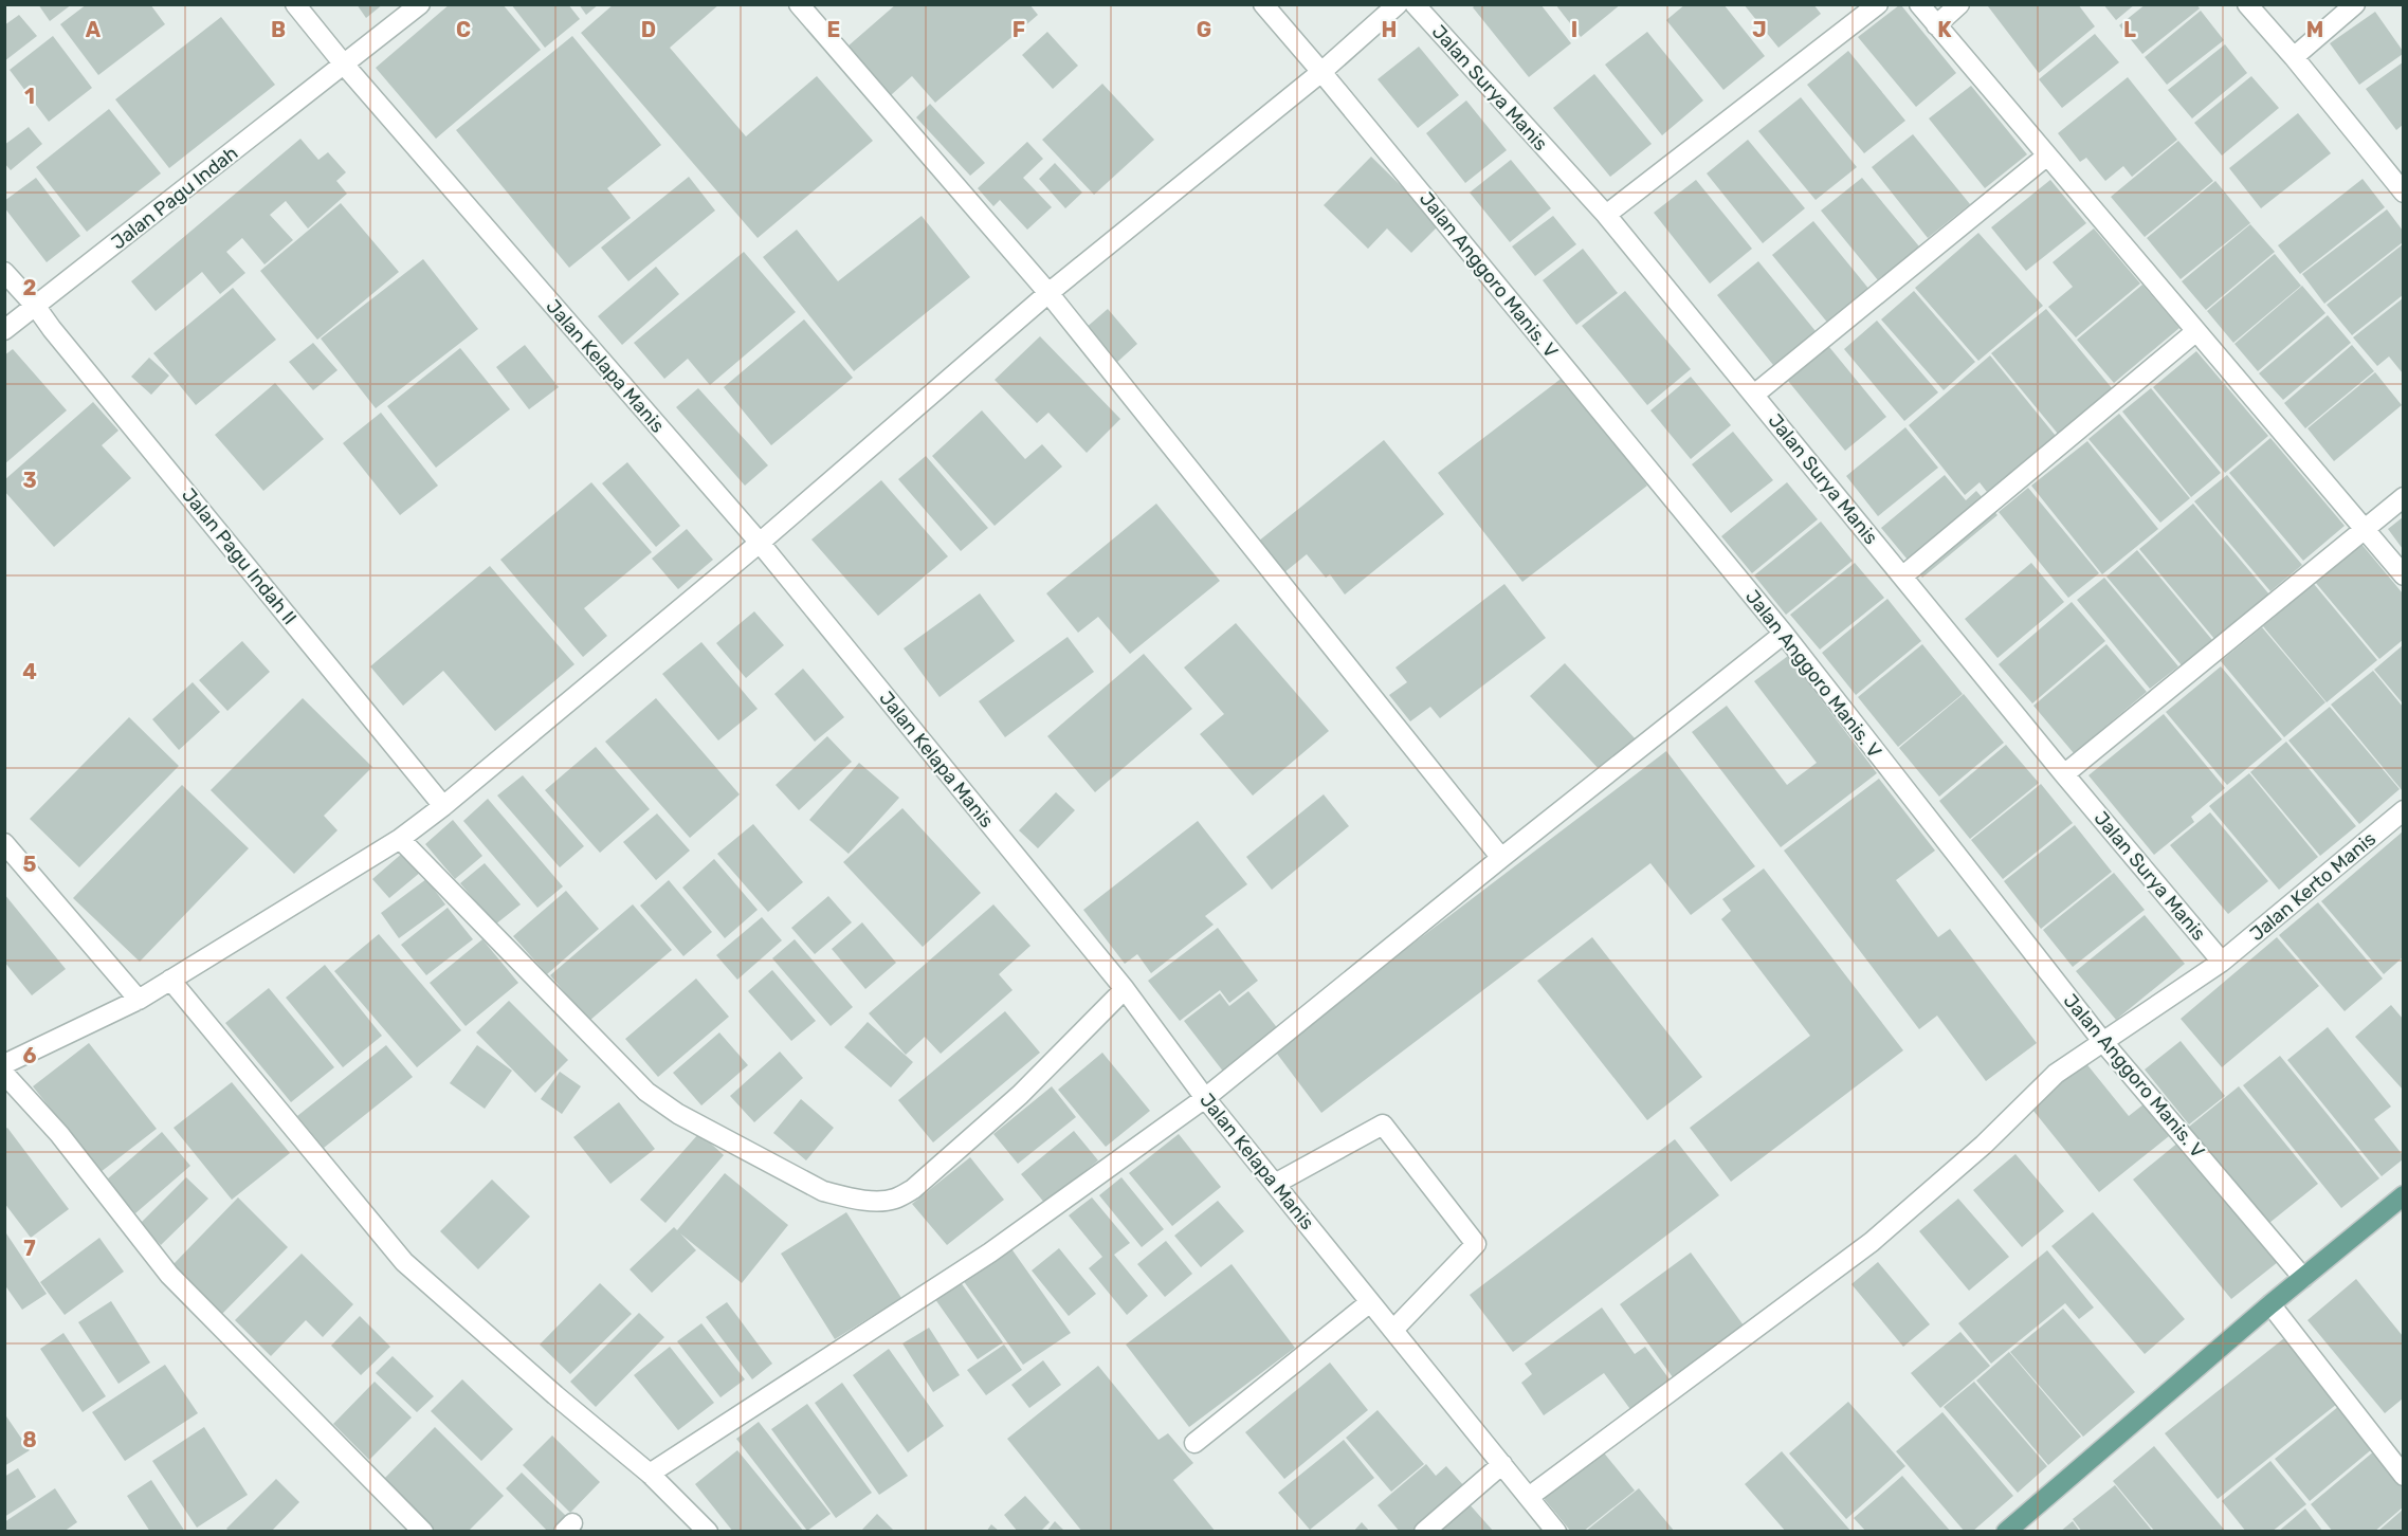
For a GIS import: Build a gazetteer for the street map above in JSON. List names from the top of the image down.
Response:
{
  "streets": {
    "street": [
      "Jalan Surya Manis",
      "Jalan Pagu Indah",
      "Jalan Anggoro Manis. V",
      "Jalan Kelapa Manis",
      "Jalan Pagu Indah II",
      "Jalan Kerto Manis"
    ]
  },
  "crossings": [
    ["Jalan Surya Manis", "Jalan Kerto Manis"],
    ["Jalan Pagu Indah", "Jalan Kelapa Manis"],
    ["Jalan Pagu Indah", "Jalan Pagu Indah II"],
    ["Jalan Anggoro Manis. V", "Jalan Kerto Manis"],
    ["Jalan Kelapa Manis", "Jalan Kerto Manis"]
  ],
  "grid": {
    "columns": [
      "A",
      "B",
      "C",
      "D",
      "E",
      "F",
      "G",
      "H",
      "I",
      "J",
      "K",
      "L",
      "M"
    ],
    "rows": [
      "1",
      "2",
      "3",
      "4",
      "5",
      "6",
      "7",
      "8"
    ]
  }
}
